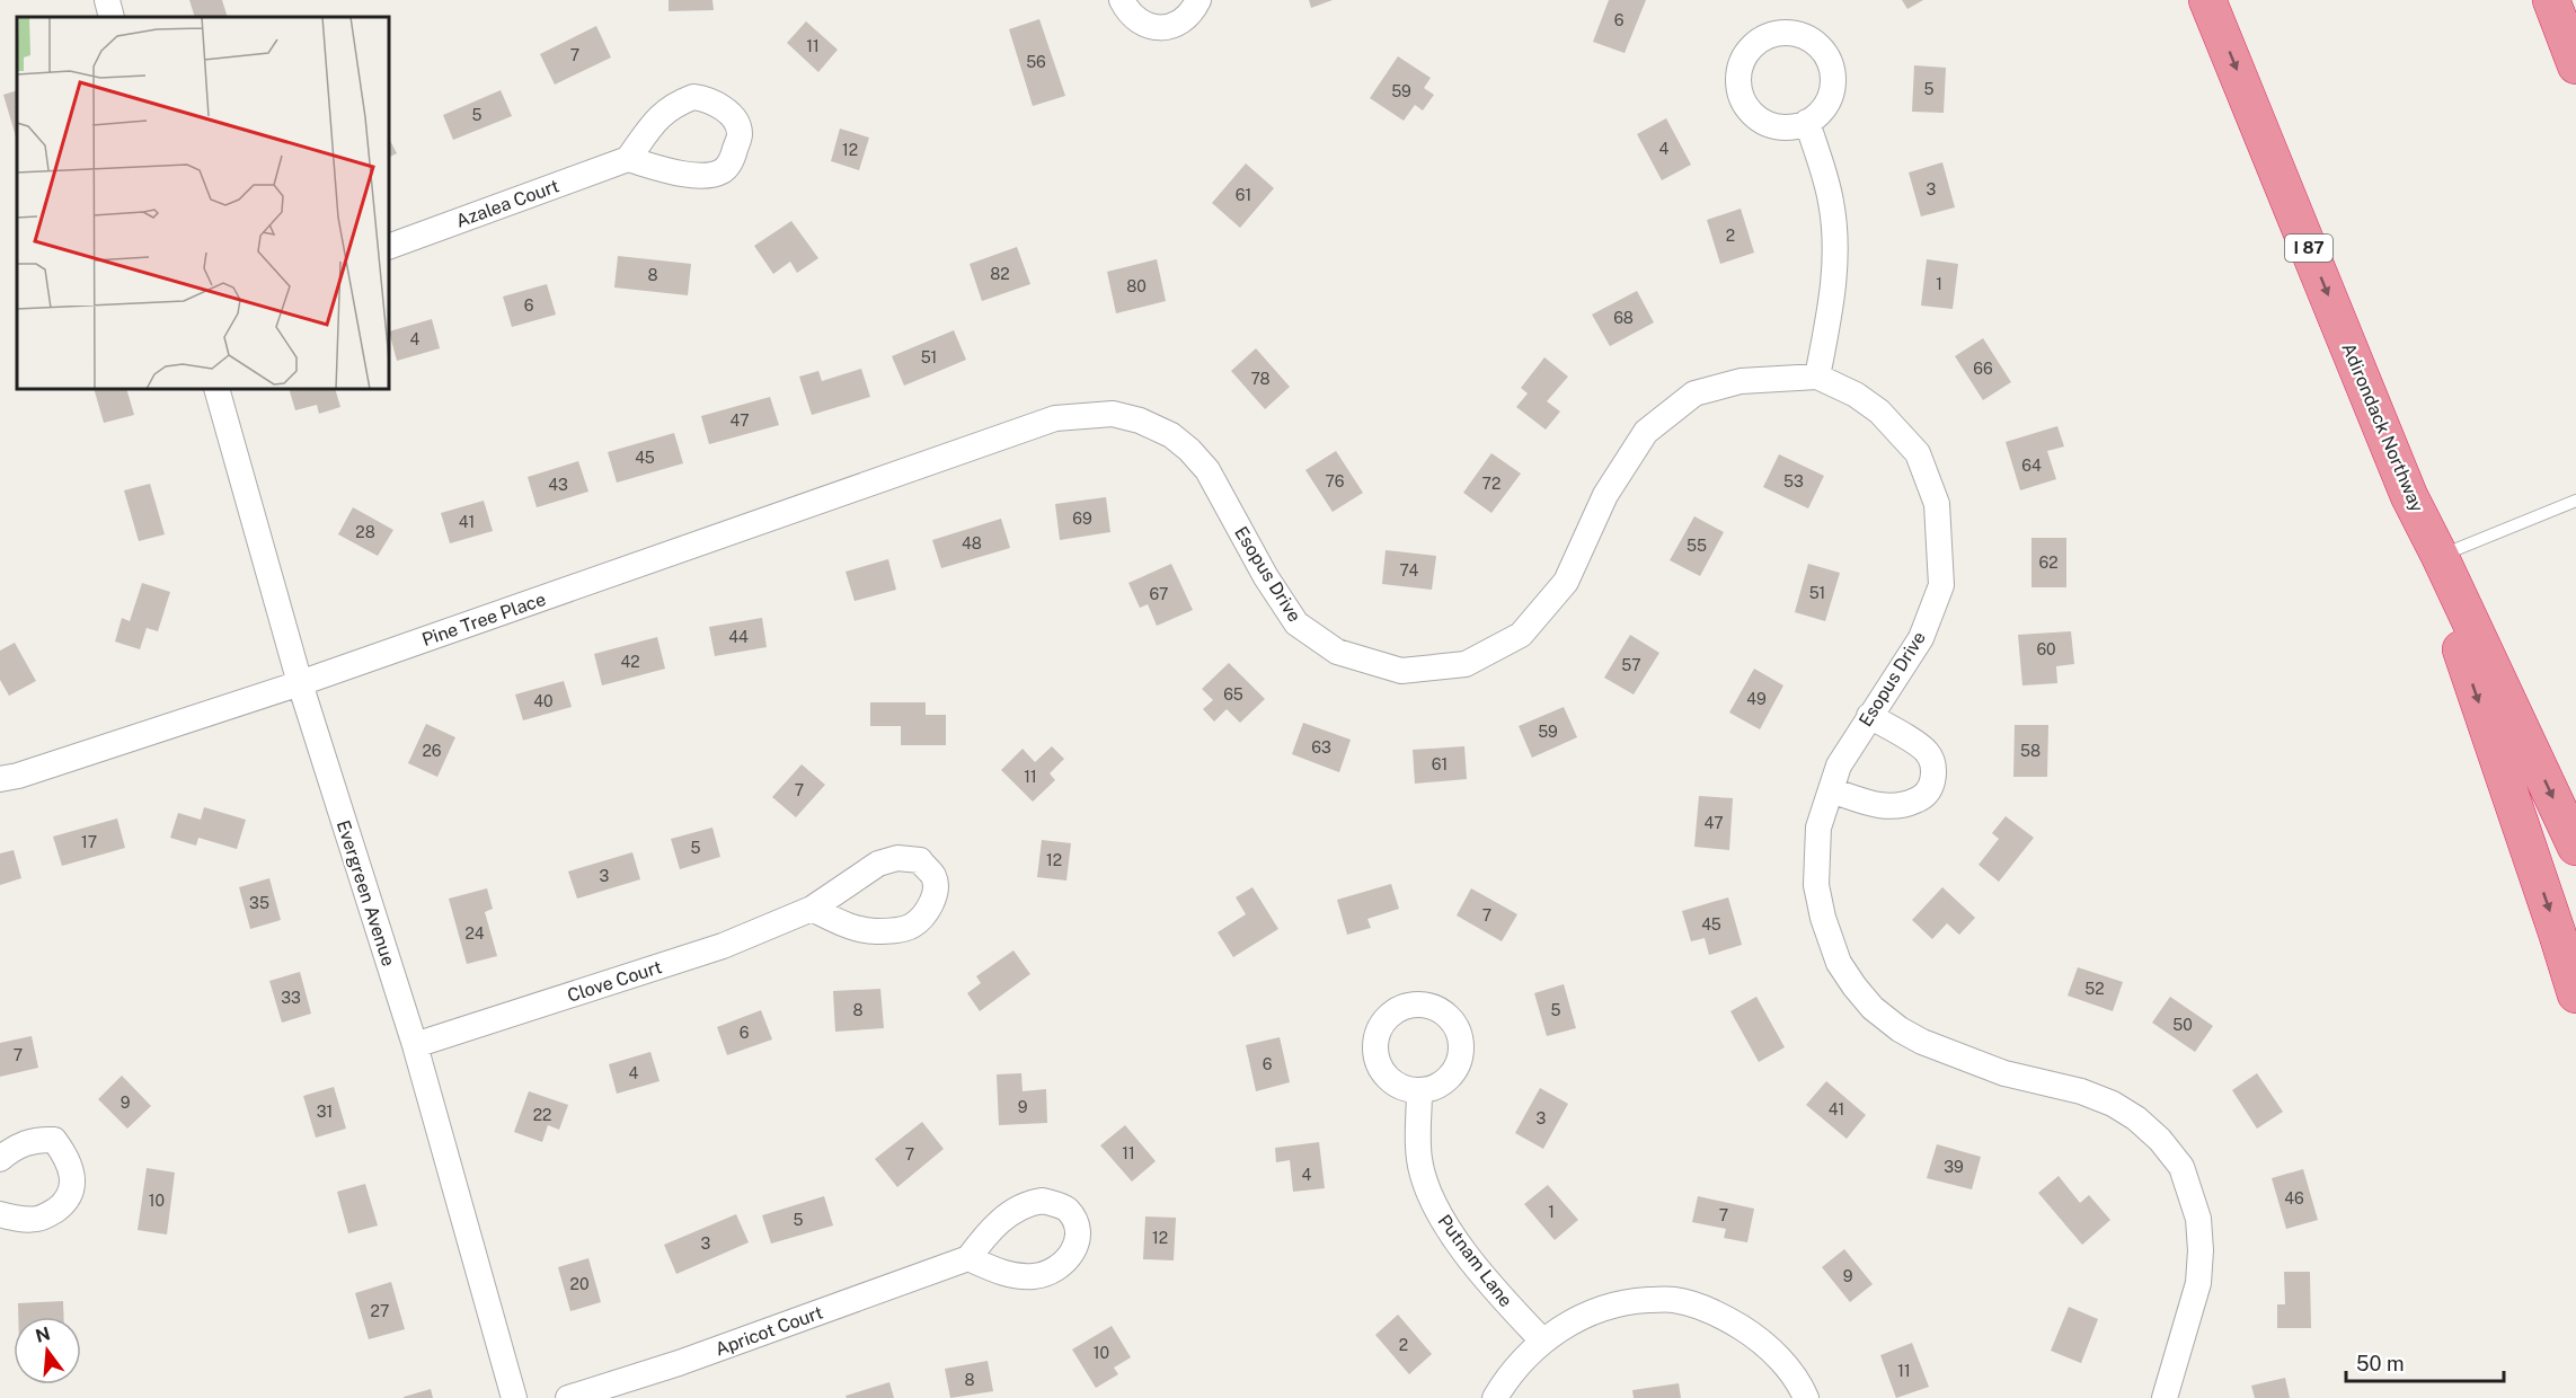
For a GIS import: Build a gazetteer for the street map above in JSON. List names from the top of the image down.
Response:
{
  "streets": {
    "highway": ["I 87", "Adirondack Northway"],
    "street": [
      "Azalea Court",
      "Esopus Drive",
      "Pine Tree Place",
      "Evergreen Avenue",
      "Clove Court",
      "Putnam Lane",
      "Apricot Court"
    ]
  },
  "crossings": [
    ["Esopus Drive", "Pine Tree Place"],
    ["Pine Tree Place", "Evergreen Avenue"],
    ["Evergreen Avenue", "Clove Court"]
  ],
  "house_numbers": [
    "6",
    "11",
    "7",
    "56",
    "5",
    "59",
    "5",
    "4",
    "12",
    "3",
    "61",
    "2",
    "82",
    "8",
    "1",
    "80",
    "6",
    "68",
    "4",
    "51",
    "66",
    "78",
    "47",
    "45",
    "64",
    "76",
    "53",
    "72",
    "43",
    "69",
    "41",
    "28",
    "48",
    "55",
    "62",
    "74",
    "51",
    "67",
    "44",
    "60",
    "42",
    "57",
    "65",
    "49",
    "40",
    "59",
    "63",
    "26",
    "58",
    "61",
    "11",
    "7",
    "47",
    "17",
    "5",
    "12",
    "3",
    "35",
    "7",
    "45",
    "24",
    "52",
    "33",
    "8",
    "5",
    "50",
    "6",
    "7",
    "6",
    "4",
    "9",
    "9",
    "41",
    "31",
    "22",
    "3",
    "11",
    "7",
    "39",
    "4",
    "46",
    "10",
    "1",
    "7",
    "5",
    "12",
    "3",
    "9",
    "20",
    "27",
    "2",
    "10",
    "11",
    "8"
  ],
  "scale_bar": "50 m",
  "north": "top"
}
